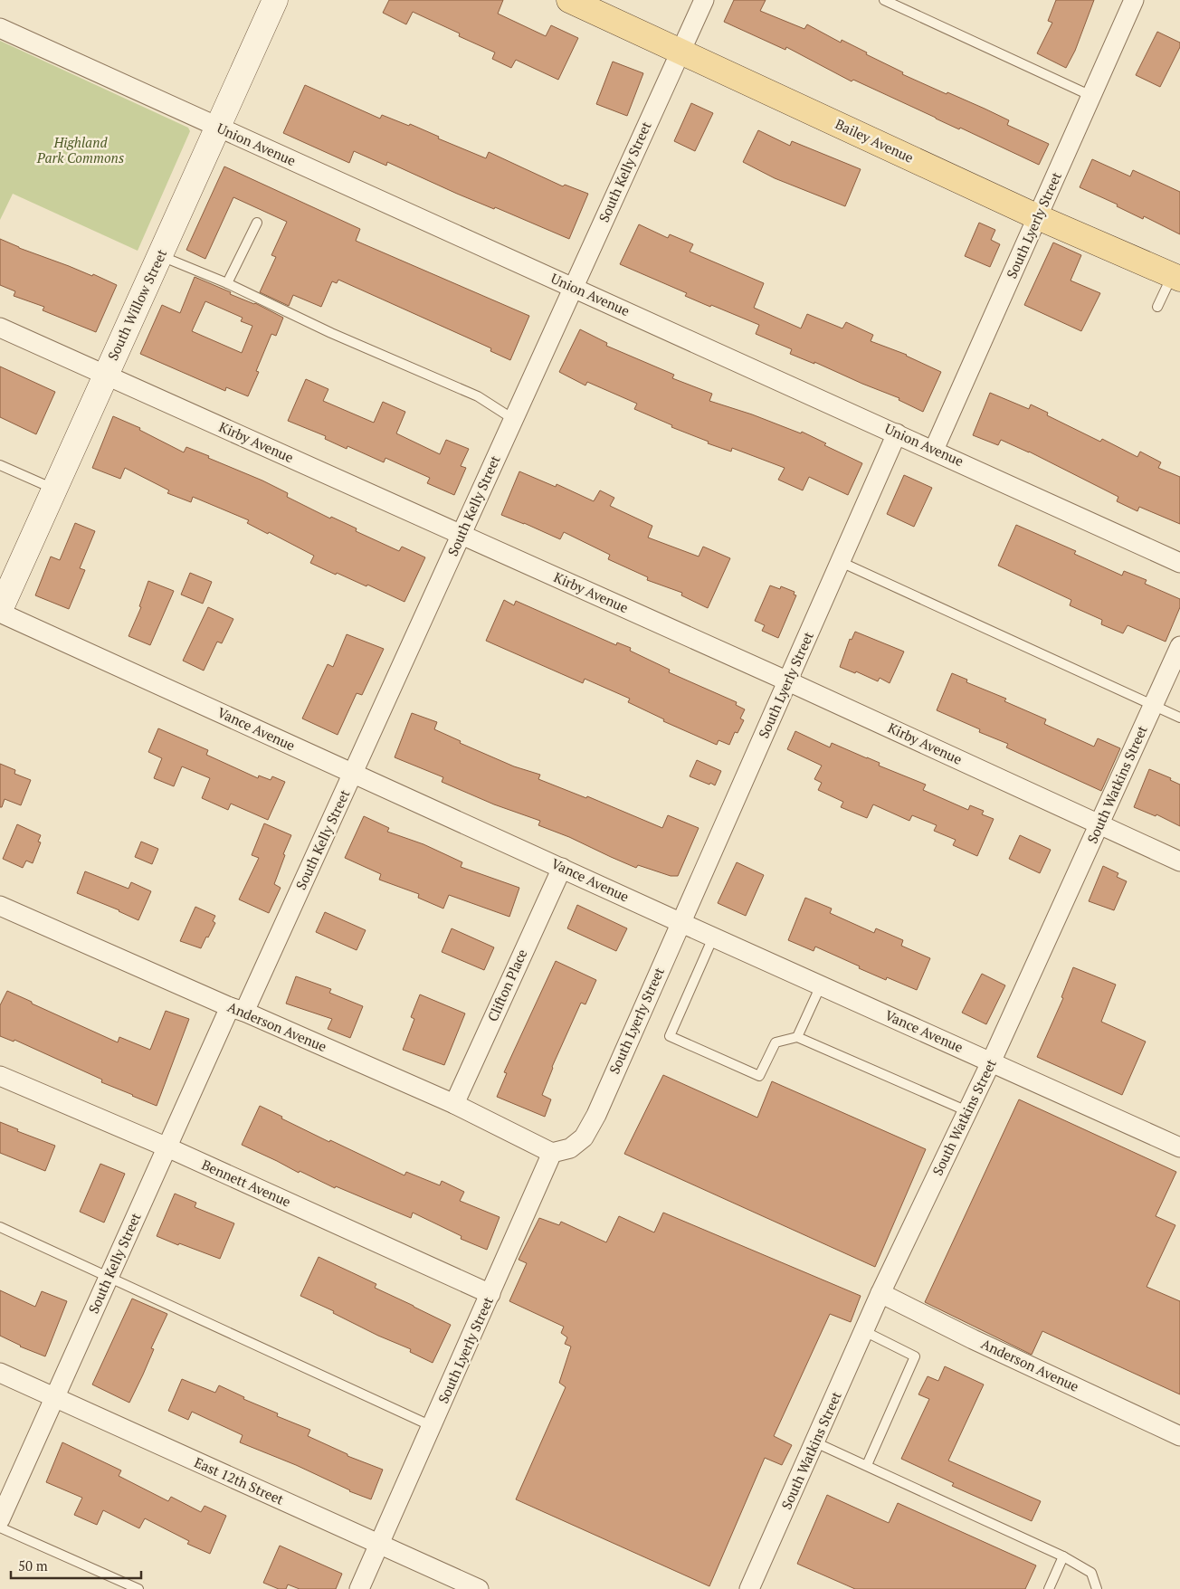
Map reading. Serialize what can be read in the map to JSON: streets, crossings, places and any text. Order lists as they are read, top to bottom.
{
  "streets": {
    "main road": ["Bailey Avenue", "South Willow Street"],
    "street": [
      "Union Avenue",
      "South Kelly Street",
      "South Lyerly Street",
      "Kirby Avenue",
      "Vance Avenue",
      "South Watkins Street",
      "Clifton Place",
      "Anderson Avenue",
      "Bennett Avenue",
      "East 12th Street"
    ]
  },
  "crossings": [
    ["Bailey Avenue", "South Kelly Street"],
    ["Bailey Avenue", "South Lyerly Street"],
    ["Union Avenue", "South Kelly Street"],
    ["Union Avenue", "South Lyerly Street"],
    ["Union Avenue", "South Willow Street"],
    ["South Kelly Street", "Kirby Avenue"],
    ["South Kelly Street", "Vance Avenue"],
    ["South Kelly Street", "Anderson Avenue"],
    ["South Kelly Street", "Bennett Avenue"],
    ["South Kelly Street", "East 12th Street"],
    ["South Lyerly Street", "Kirby Avenue"],
    ["South Lyerly Street", "Vance Avenue"],
    ["South Lyerly Street", "Anderson Avenue"],
    ["South Lyerly Street", "Bennett Avenue"],
    ["South Lyerly Street", "East 12th Street"],
    ["South Willow Street", "Kirby Avenue"],
    ["South Willow Street", "Vance Avenue"],
    ["Kirby Avenue", "South Watkins Street"],
    ["Vance Avenue", "South Watkins Street"],
    ["Vance Avenue", "Clifton Place"],
    ["South Watkins Street", "Anderson Avenue"],
    ["Clifton Place", "Anderson Avenue"]
  ],
  "parks": ["Highland Park Commons"],
  "scale_bar": "50 m"
}
